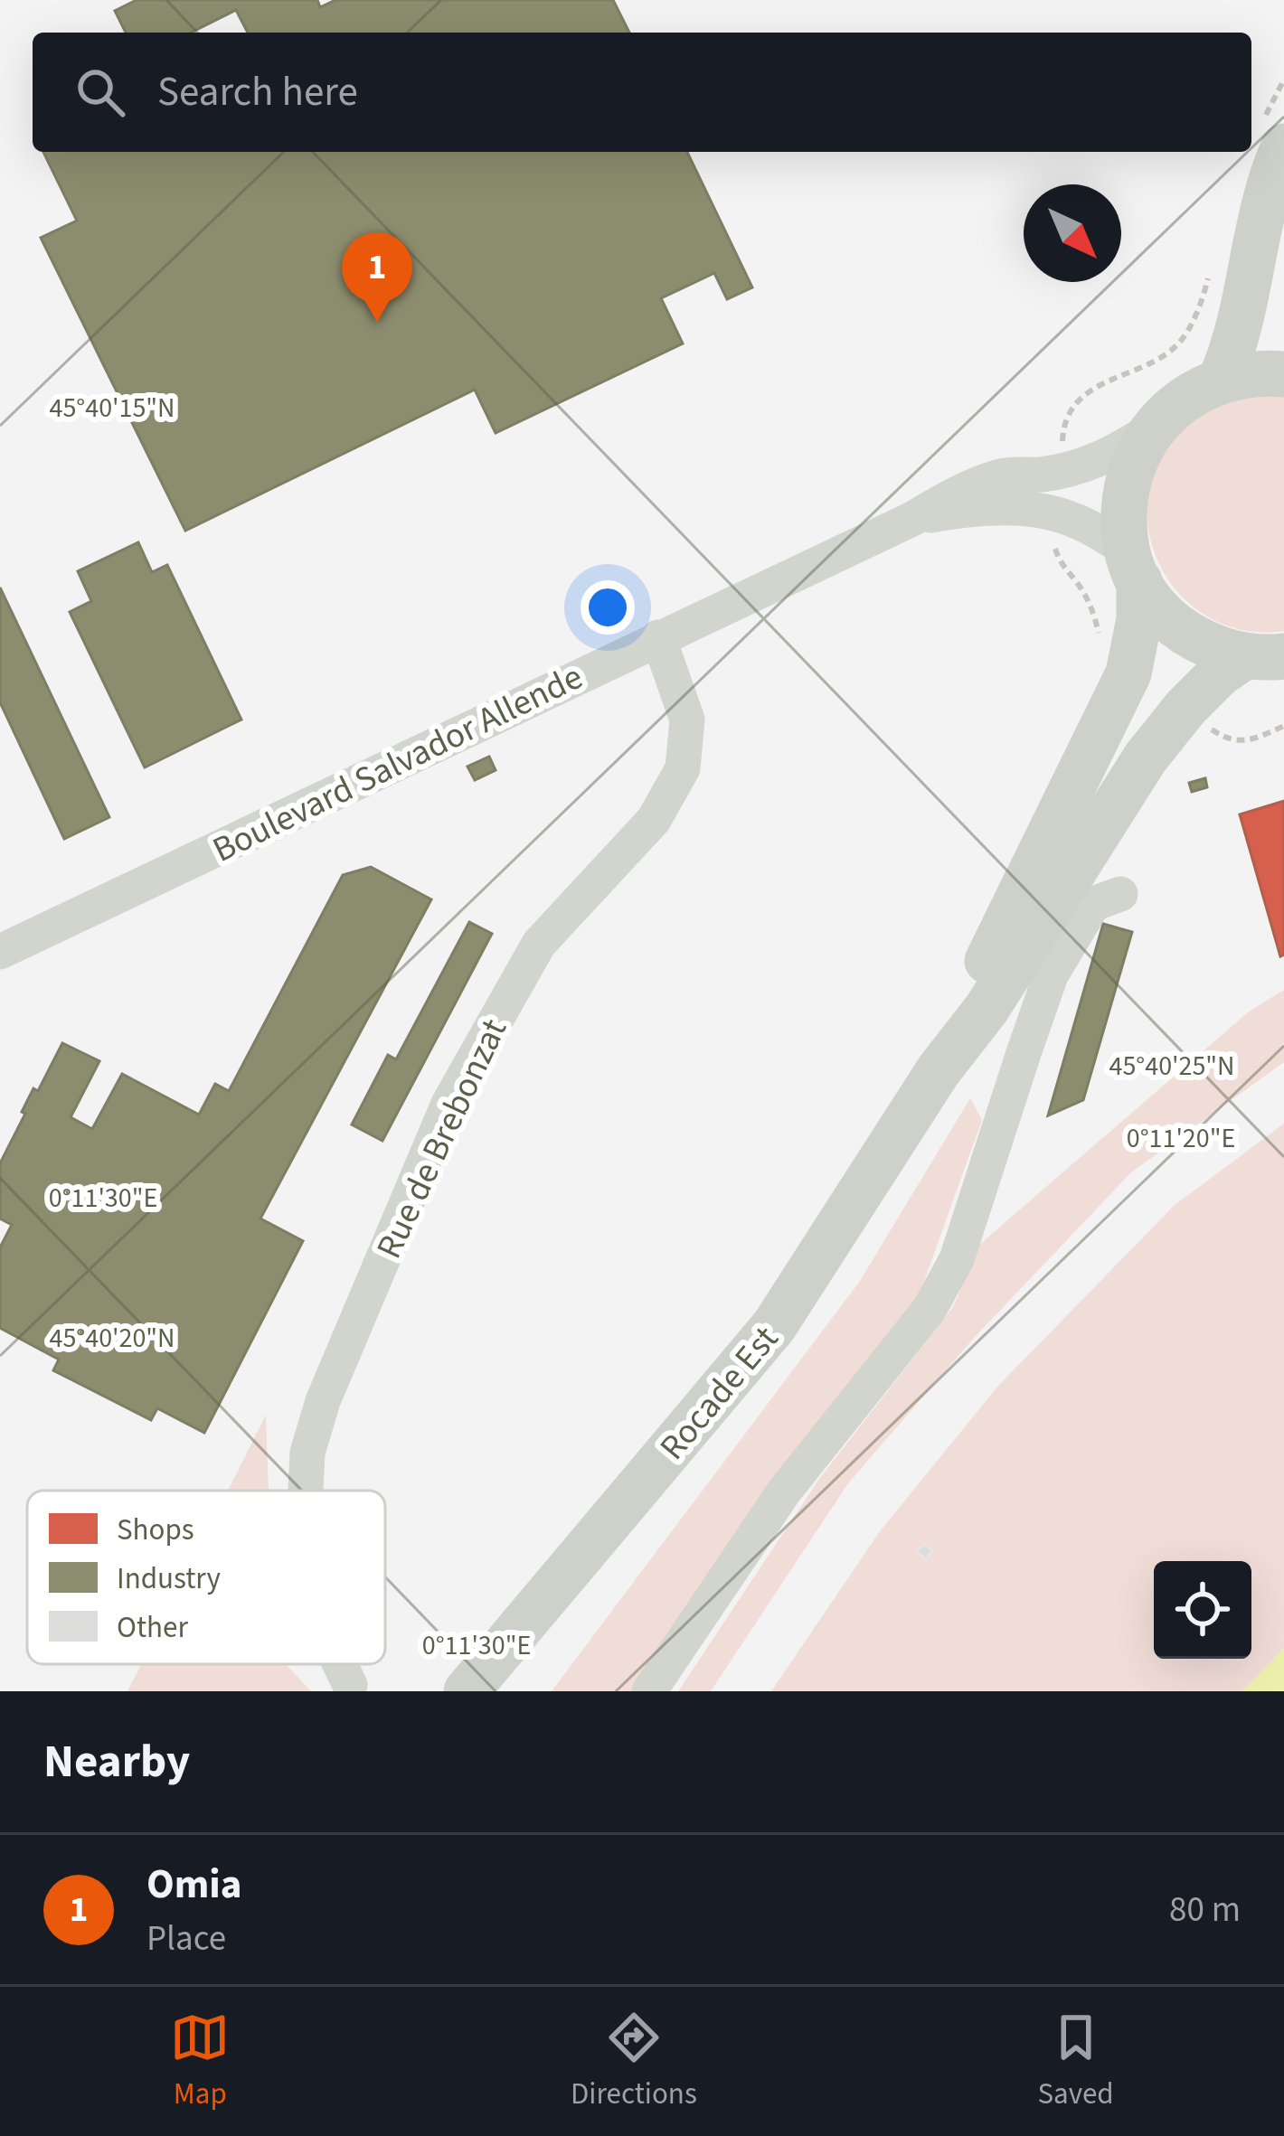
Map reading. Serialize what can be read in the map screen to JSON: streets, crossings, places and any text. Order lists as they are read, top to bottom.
{
  "streets": {
    "main road": ["Rocade Est"],
    "street": ["Boulevard Salvador Allende", "Rue de Brebonzat"]
  },
  "crossings": [
    ["Boulevard Salvador Allende", "Rue de Brebonzat"],
    ["Boulevard Salvador Allende", "Rocade Est"]
  ],
  "legend": ["Shops", "Industry", "Other"],
  "north": "bottom right",
  "page": {
    "search": "Search here",
    "pins": "1",
    "heading": "Nearby",
    "list": [
      {
        "mark": "1",
        "name": "Omia",
        "note": "Place",
        "value": "80 m"
      }
    ],
    "nav": ["Map", "Directions", "Saved"]
  },
  "coordinates": [
    "45°40'15\"N",
    "45°40'25\"N",
    "0°11'20\"E",
    "0°11'30\"E",
    "45°40'20\"N"
  ]
}
